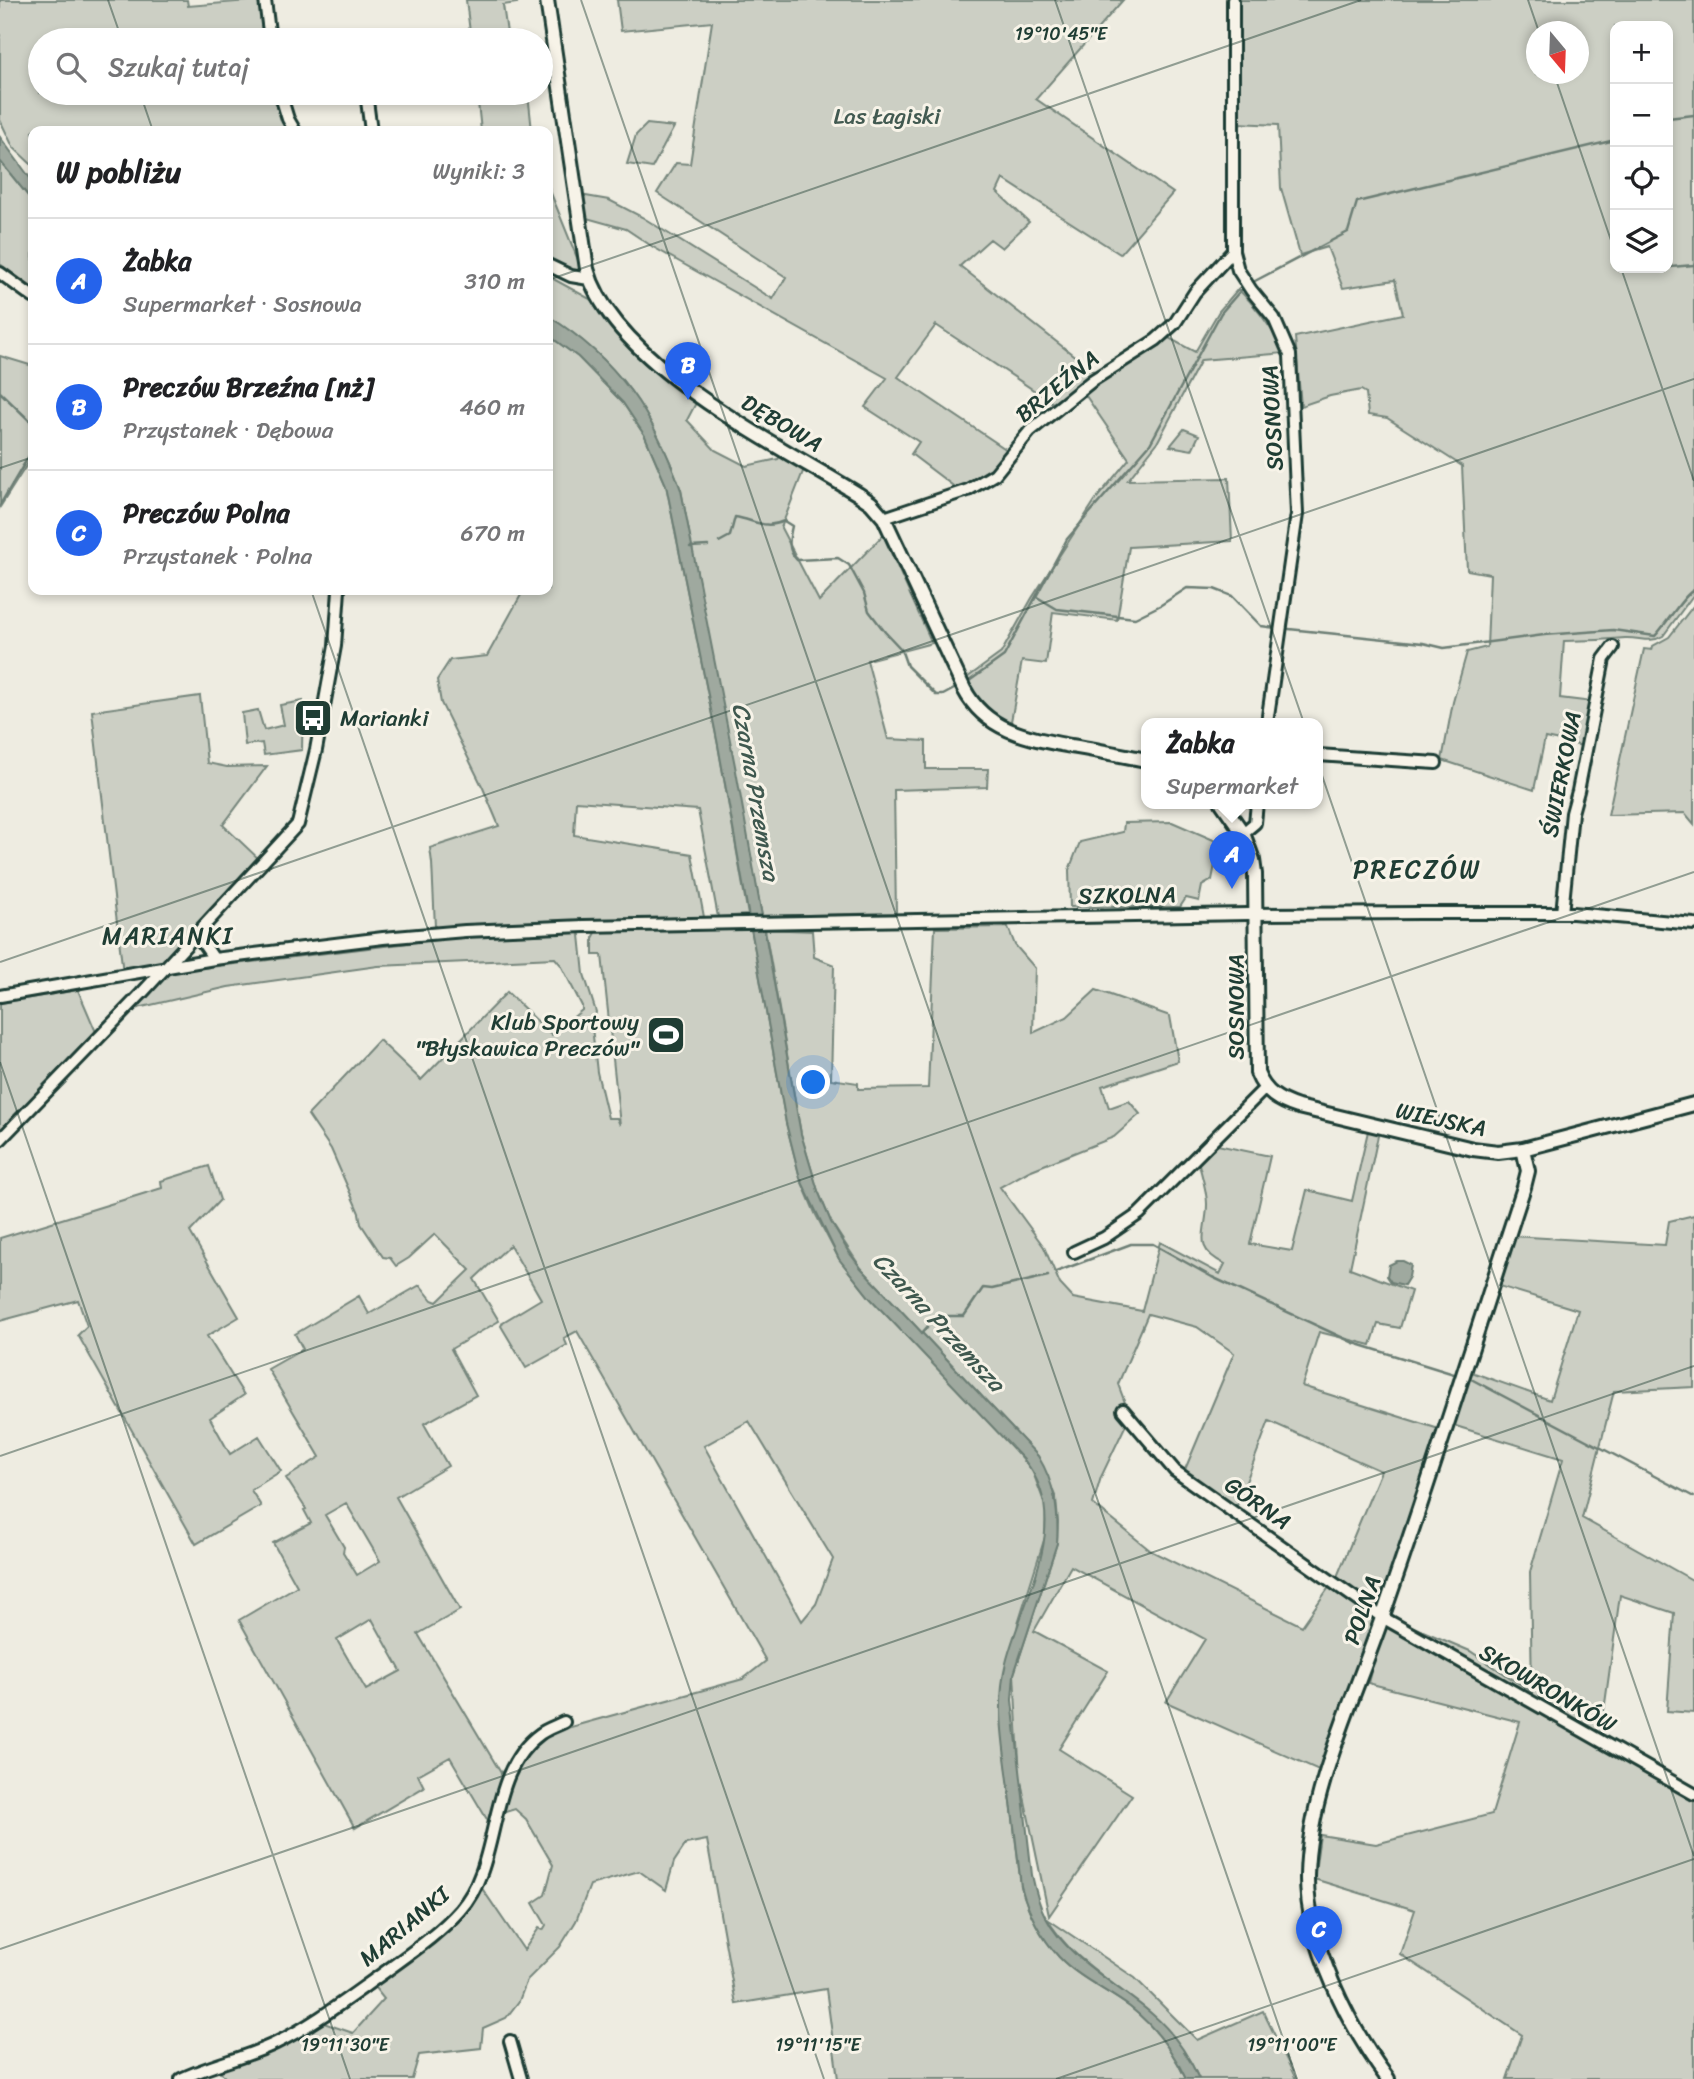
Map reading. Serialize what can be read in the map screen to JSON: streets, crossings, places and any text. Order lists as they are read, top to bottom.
{
  "streets": {
    "street": [
      "BRZEŹNA",
      "SOSNOWA",
      "DĘBOWA",
      "ŚWIERKOWA",
      "SZKOLNA",
      "WIEJSKA",
      "GÓRNA",
      "POLNA",
      "SKOWRONKÓW",
      "MARIANKI"
    ]
  },
  "crossings": [
    ["BRZEŹNA", "SOSNOWA"],
    ["BRZEŹNA", "DĘBOWA"],
    ["SOSNOWA", "SZKOLNA"],
    ["SOSNOWA", "WIEJSKA"],
    ["ŚWIERKOWA", "SZKOLNA"],
    ["WIEJSKA", "POLNA"],
    ["GÓRNA", "POLNA"],
    ["GÓRNA", "SKOWRONKÓW"],
    ["POLNA", "SKOWRONKÓW"]
  ],
  "districts": ["PRECZÓW", "MARIANKI"],
  "water": ["Czarna Przemsza"],
  "parks": ["Las Łagiski"],
  "places": {
    "bus stop": ["Marianki"],
    "sports": ["Klub Sportowy \"Błyskawica Preczów\""]
  },
  "north": "bottom",
  "page": {
    "map_buttons": ["+", "−"],
    "search": "Szukaj tutaj",
    "heading": ["W pobliżu", "Wyniki: 3"],
    "list": [
      {
        "mark": "A",
        "name": "Żabka",
        "note": "Supermarket · Sosnowa",
        "value": "310 m"
      },
      {
        "mark": "B",
        "name": "Preczów Brzeźna [nż]",
        "note": "Przystanek · Dębowa",
        "value": "460 m"
      },
      {
        "mark": "C",
        "name": "Preczów Polna",
        "note": "Przystanek · Polna",
        "value": "670 m"
      }
    ],
    "pins": ["B", "A", "C"],
    "popup": ["Żabka", "Supermarket"]
  },
  "coordinates": [
    "19°10'45\"E",
    "19°11'30\"E",
    "19°11'15\"E",
    "19°11'00\"E"
  ]
}
